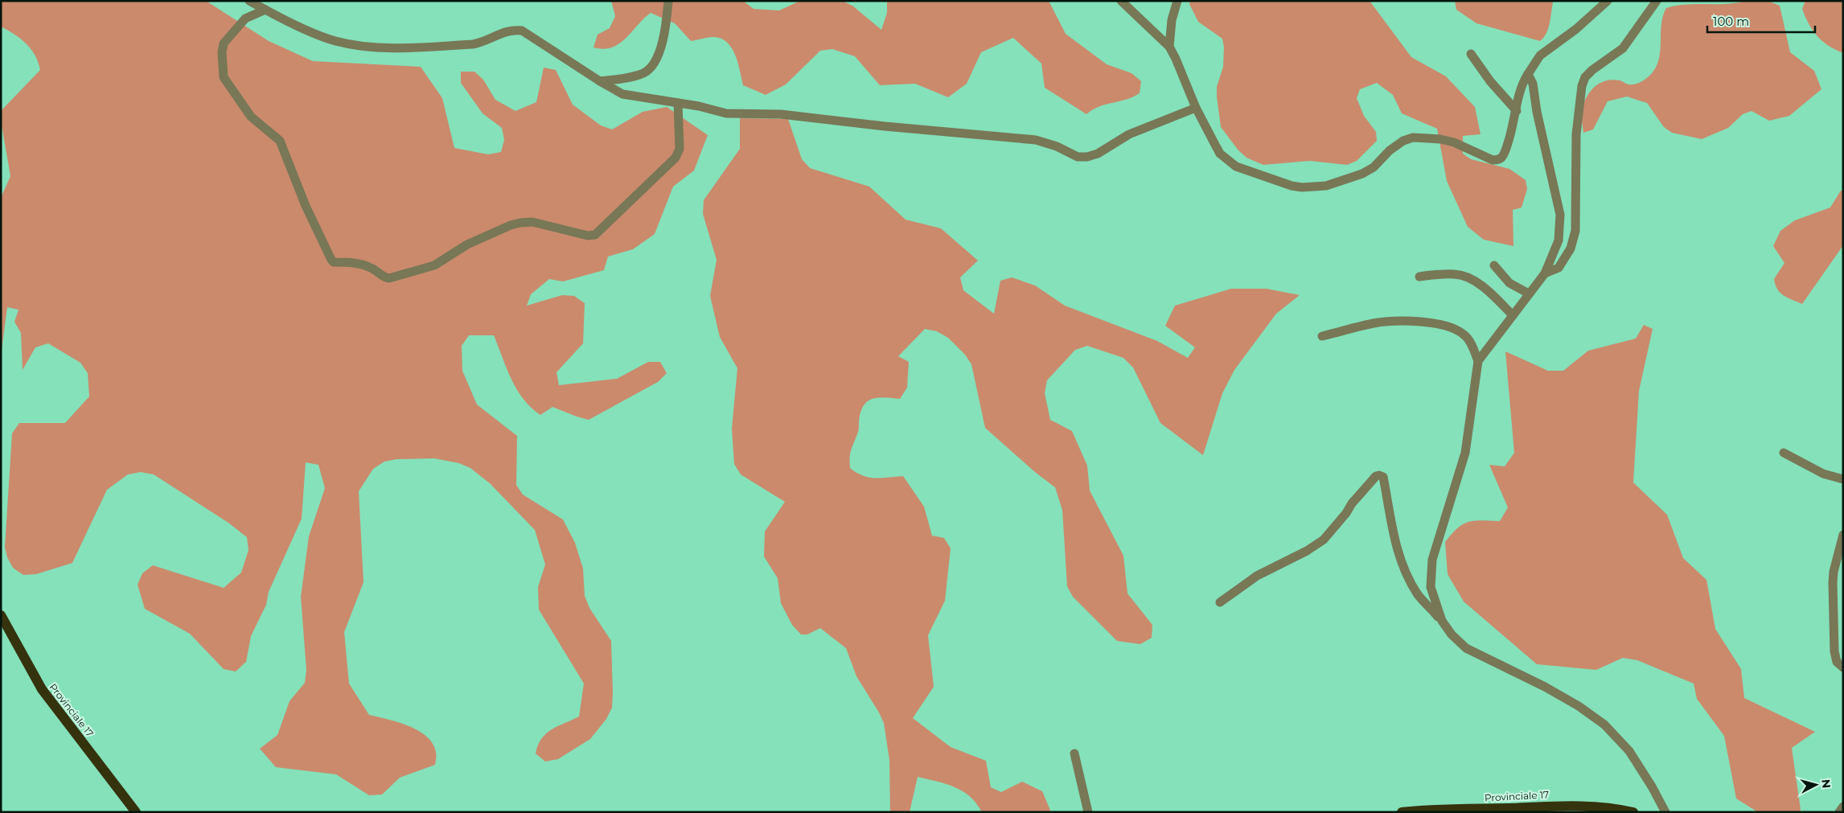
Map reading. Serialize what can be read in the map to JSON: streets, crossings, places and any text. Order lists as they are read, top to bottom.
{
  "streets": {
    "main road": ["Provinciale 17"]
  },
  "scale_bar": "100 m",
  "north": "right"
}
